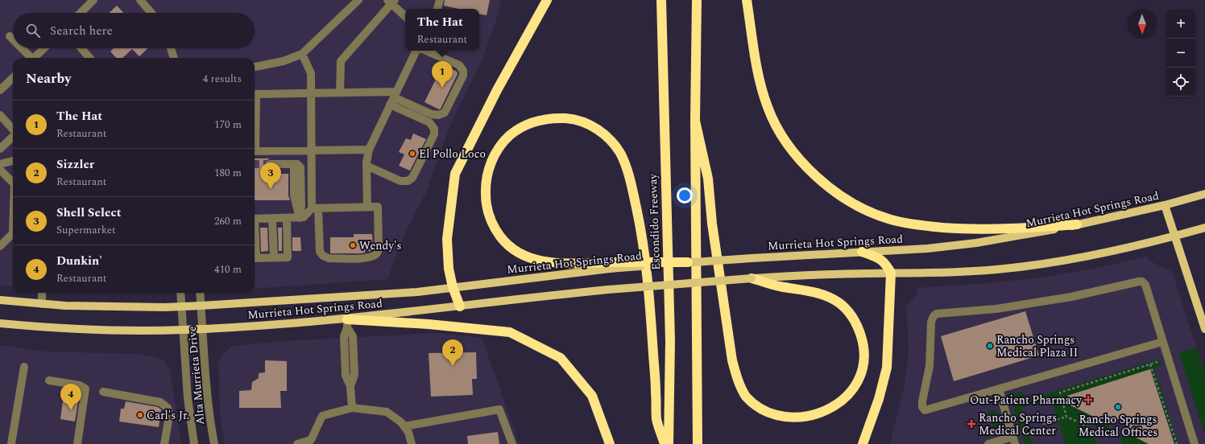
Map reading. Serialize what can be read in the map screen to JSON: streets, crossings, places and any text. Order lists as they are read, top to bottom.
{
  "streets": {
    "highway": ["Escondido Freeway"],
    "main road": ["Murrieta Hot Springs Road"],
    "street": ["Alta Murrieta Drive"]
  },
  "crossings": [
    ["Murrieta Hot Springs Road", "Alta Murrieta Drive"]
  ],
  "places": {
    "other": [
      "El Pollo Loco",
      "Wendy's",
      "Rancho Springs Medical Plaza II",
      "Rancho Springs Medical Offices",
      "Carl's Jr."
    ],
    "health": ["Out-Patient Pharmacy", "Rancho Springs Medical Center"]
  },
  "north": "bottom",
  "page": {
    "popup": ["The Hat", "Restaurant"],
    "map_buttons": ["+", "−"],
    "search": "Search here",
    "heading": ["Nearby", "4 results"],
    "pins": [
      "1",
      "3",
      "2",
      "4"
    ],
    "list": [
      {
        "mark": "1",
        "name": "The Hat",
        "note": "Restaurant",
        "value": "170 m"
      },
      {
        "mark": "2",
        "name": "Sizzler",
        "note": "Restaurant",
        "value": "180 m"
      },
      {
        "mark": "3",
        "name": "Shell Select",
        "note": "Supermarket",
        "value": "260 m"
      },
      {
        "mark": "4",
        "name": "Dunkin'",
        "note": "Restaurant",
        "value": "410 m"
      }
    ]
  }
}
